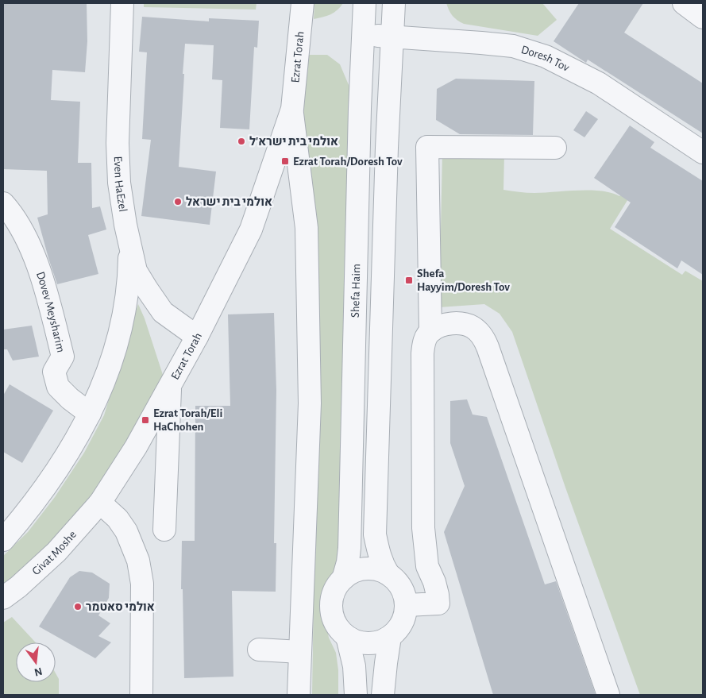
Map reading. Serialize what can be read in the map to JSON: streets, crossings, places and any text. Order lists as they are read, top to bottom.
{
  "streets": {
    "street": [
      "Ezrat Torah",
      "Doresh Tov",
      "Even HaEzel",
      "Shefa Haim",
      "Dovev Meysharim",
      "Givat Moshe"
    ]
  },
  "crossings": [
    ["Ezrat Torah", "Even HaEzel"],
    ["Ezrat Torah", "Givat Moshe"],
    ["Doresh Tov", "Shefa Haim"]
  ],
  "places": {
    "other": ["אולמי בית ישרא'ל", "אולמי בית ישראל", "אולמי סאטמר"],
    "transit": ["Ezrat Torah/Doresh Tov", "Shefa Hayyim/Doresh Tov", "Ezrat Torah/Eli HaChohen"]
  },
  "north": "bottom"
}
